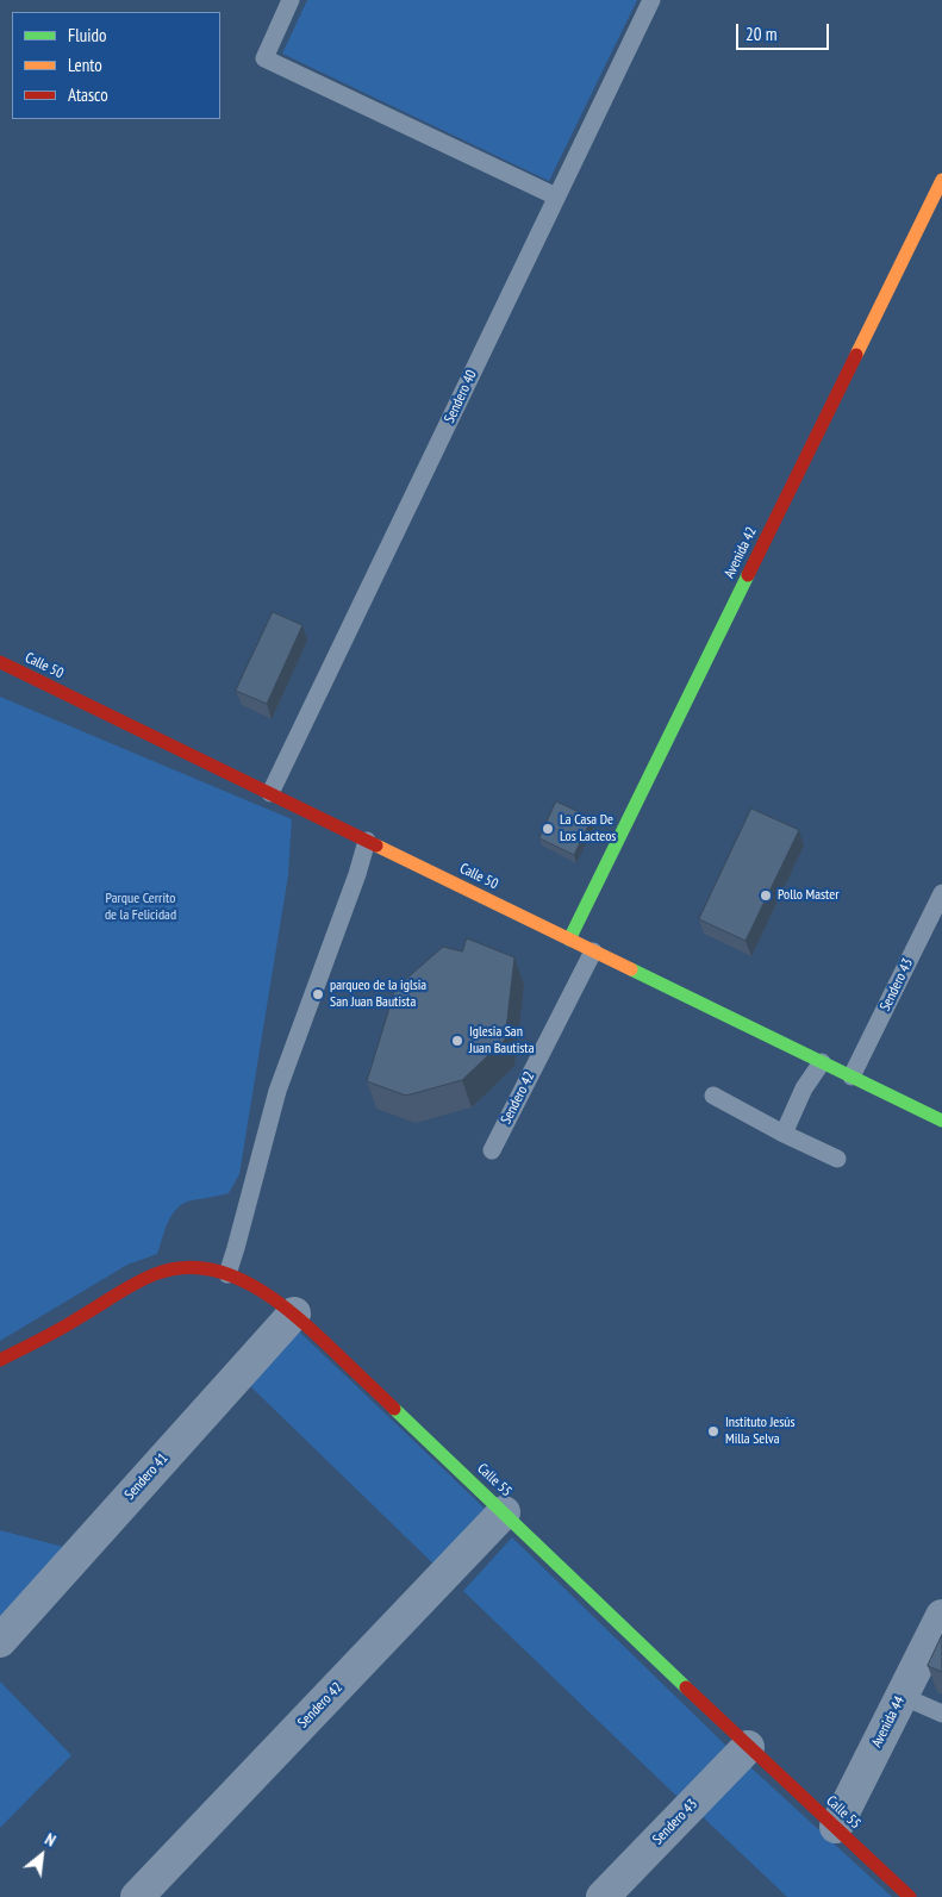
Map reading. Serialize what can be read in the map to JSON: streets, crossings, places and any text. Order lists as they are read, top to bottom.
{
  "streets": {
    "street": [
      "Avenida 42",
      "Calle 50",
      "Sendero 43",
      "Sendero 42",
      "Sendero 41",
      "Calle 55",
      "Avenida 44"
    ],
    "lane": ["Sendero 40"]
  },
  "crossings": [
    ["Sendero 40", "Calle 50"],
    ["Avenida 42", "Calle 50"],
    ["Calle 50", "Sendero 43"],
    ["Calle 50", "Sendero 42"],
    ["Sendero 43", "Calle 55"],
    ["Sendero 42", "Calle 55"],
    ["Sendero 41", "Calle 55"],
    ["Calle 55", "Avenida 44"]
  ],
  "parks": ["Parque Cerrito de la Felicidad"],
  "places": [
    "La Casa De Los Lacteos",
    "Pollo Master",
    "parqueo de la iglsia San Juan Bautista",
    "Iglesia San Juan Bautista",
    "Instituto Jesús Milla Selva"
  ],
  "legend": ["Fluido", "Lento", "Atasco"],
  "scale_bar": "20 m",
  "north": "top right"
}
